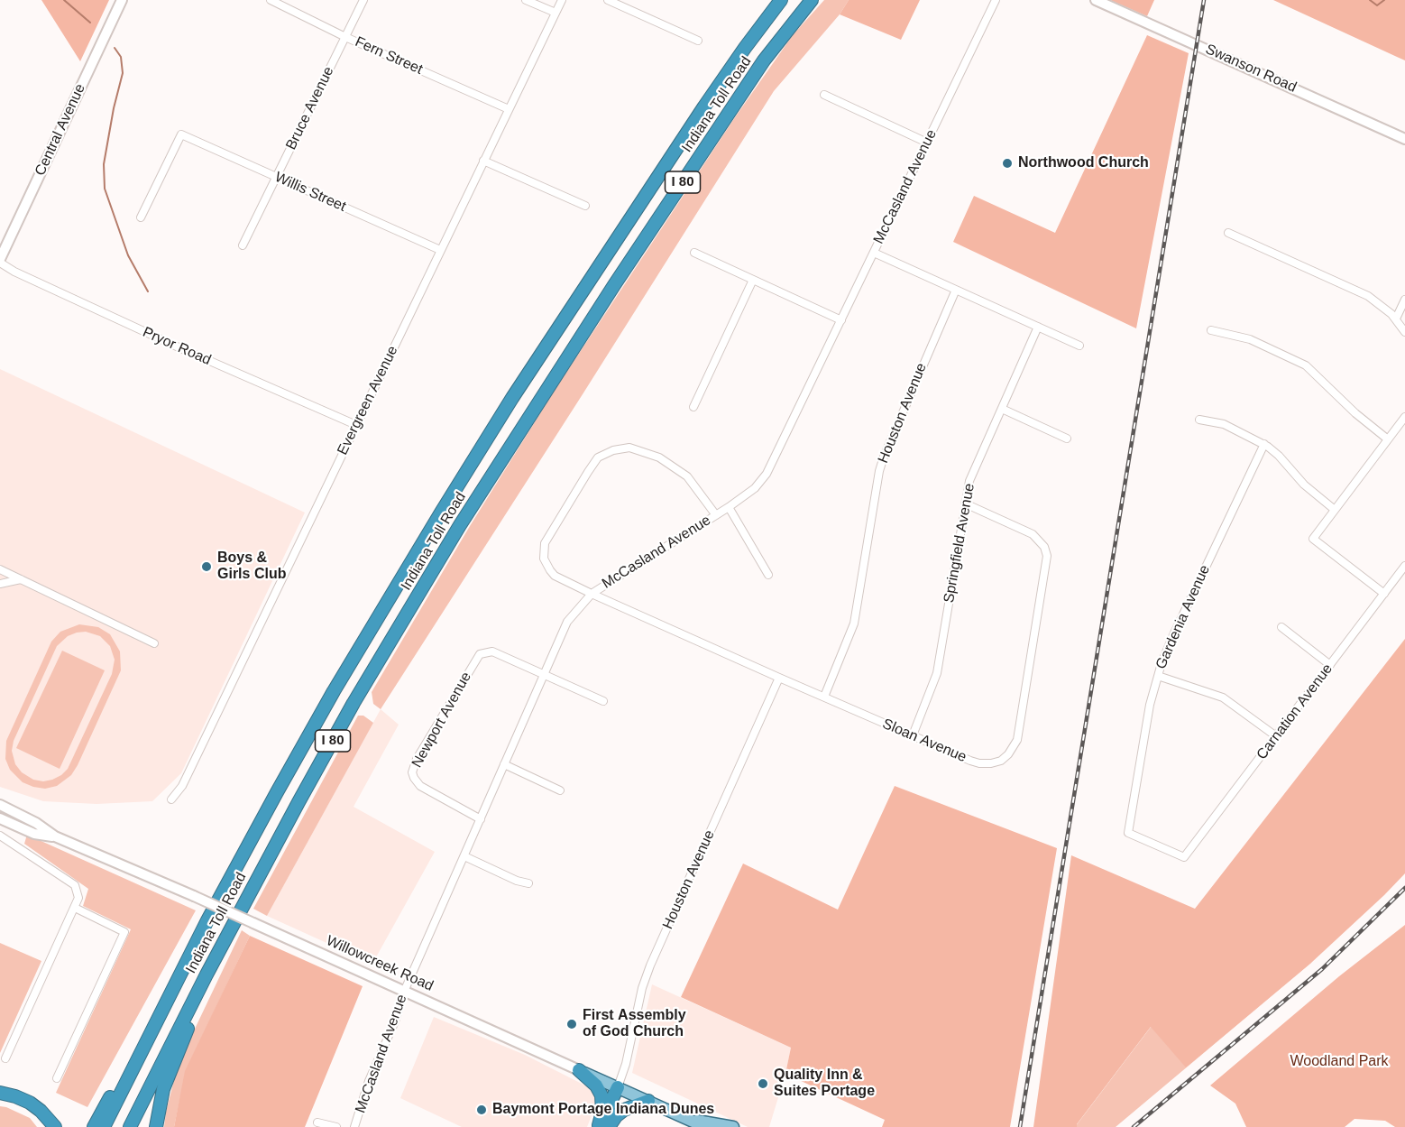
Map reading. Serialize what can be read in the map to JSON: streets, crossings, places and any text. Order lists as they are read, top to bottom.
{
  "streets": {
    "highway": ["Indiana Toll Road", "I 80"],
    "main road": ["Swanson Road", "Central Avenue", "Willowcreek Road"],
    "street": [
      "Fern Street",
      "Bruce Avenue",
      "McCasland Avenue",
      "Willis Street",
      "Pryor Road",
      "Evergreen Avenue",
      "Houston Avenue",
      "Springfield Avenue",
      "Gardenia Avenue",
      "Carnation Avenue",
      "Newport Avenue",
      "Sloan Avenue"
    ]
  },
  "crossings": [
    ["Fern Street", "Bruce Avenue"],
    ["Fern Street", "Evergreen Avenue"],
    ["Bruce Avenue", "Willis Street"],
    ["Central Avenue", "Pryor Road"],
    ["McCasland Avenue", "Newport Avenue"],
    ["McCasland Avenue", "Sloan Avenue"],
    ["McCasland Avenue", "Willowcreek Road"],
    ["Willis Street", "Evergreen Avenue"],
    ["Pryor Road", "Evergreen Avenue"],
    ["Houston Avenue", "Sloan Avenue"],
    ["Houston Avenue", "Willowcreek Road"],
    ["Springfield Avenue", "Sloan Avenue"],
    ["Gardenia Avenue", "Carnation Avenue"]
  ],
  "parks": ["Woodland Park"],
  "places": [
    "Northwood Church",
    "Boys & Girls Club",
    "First Assembly of God Church",
    "Quality Inn & Suites Portage",
    "Baymont Portage Indiana Dunes"
  ]
}
